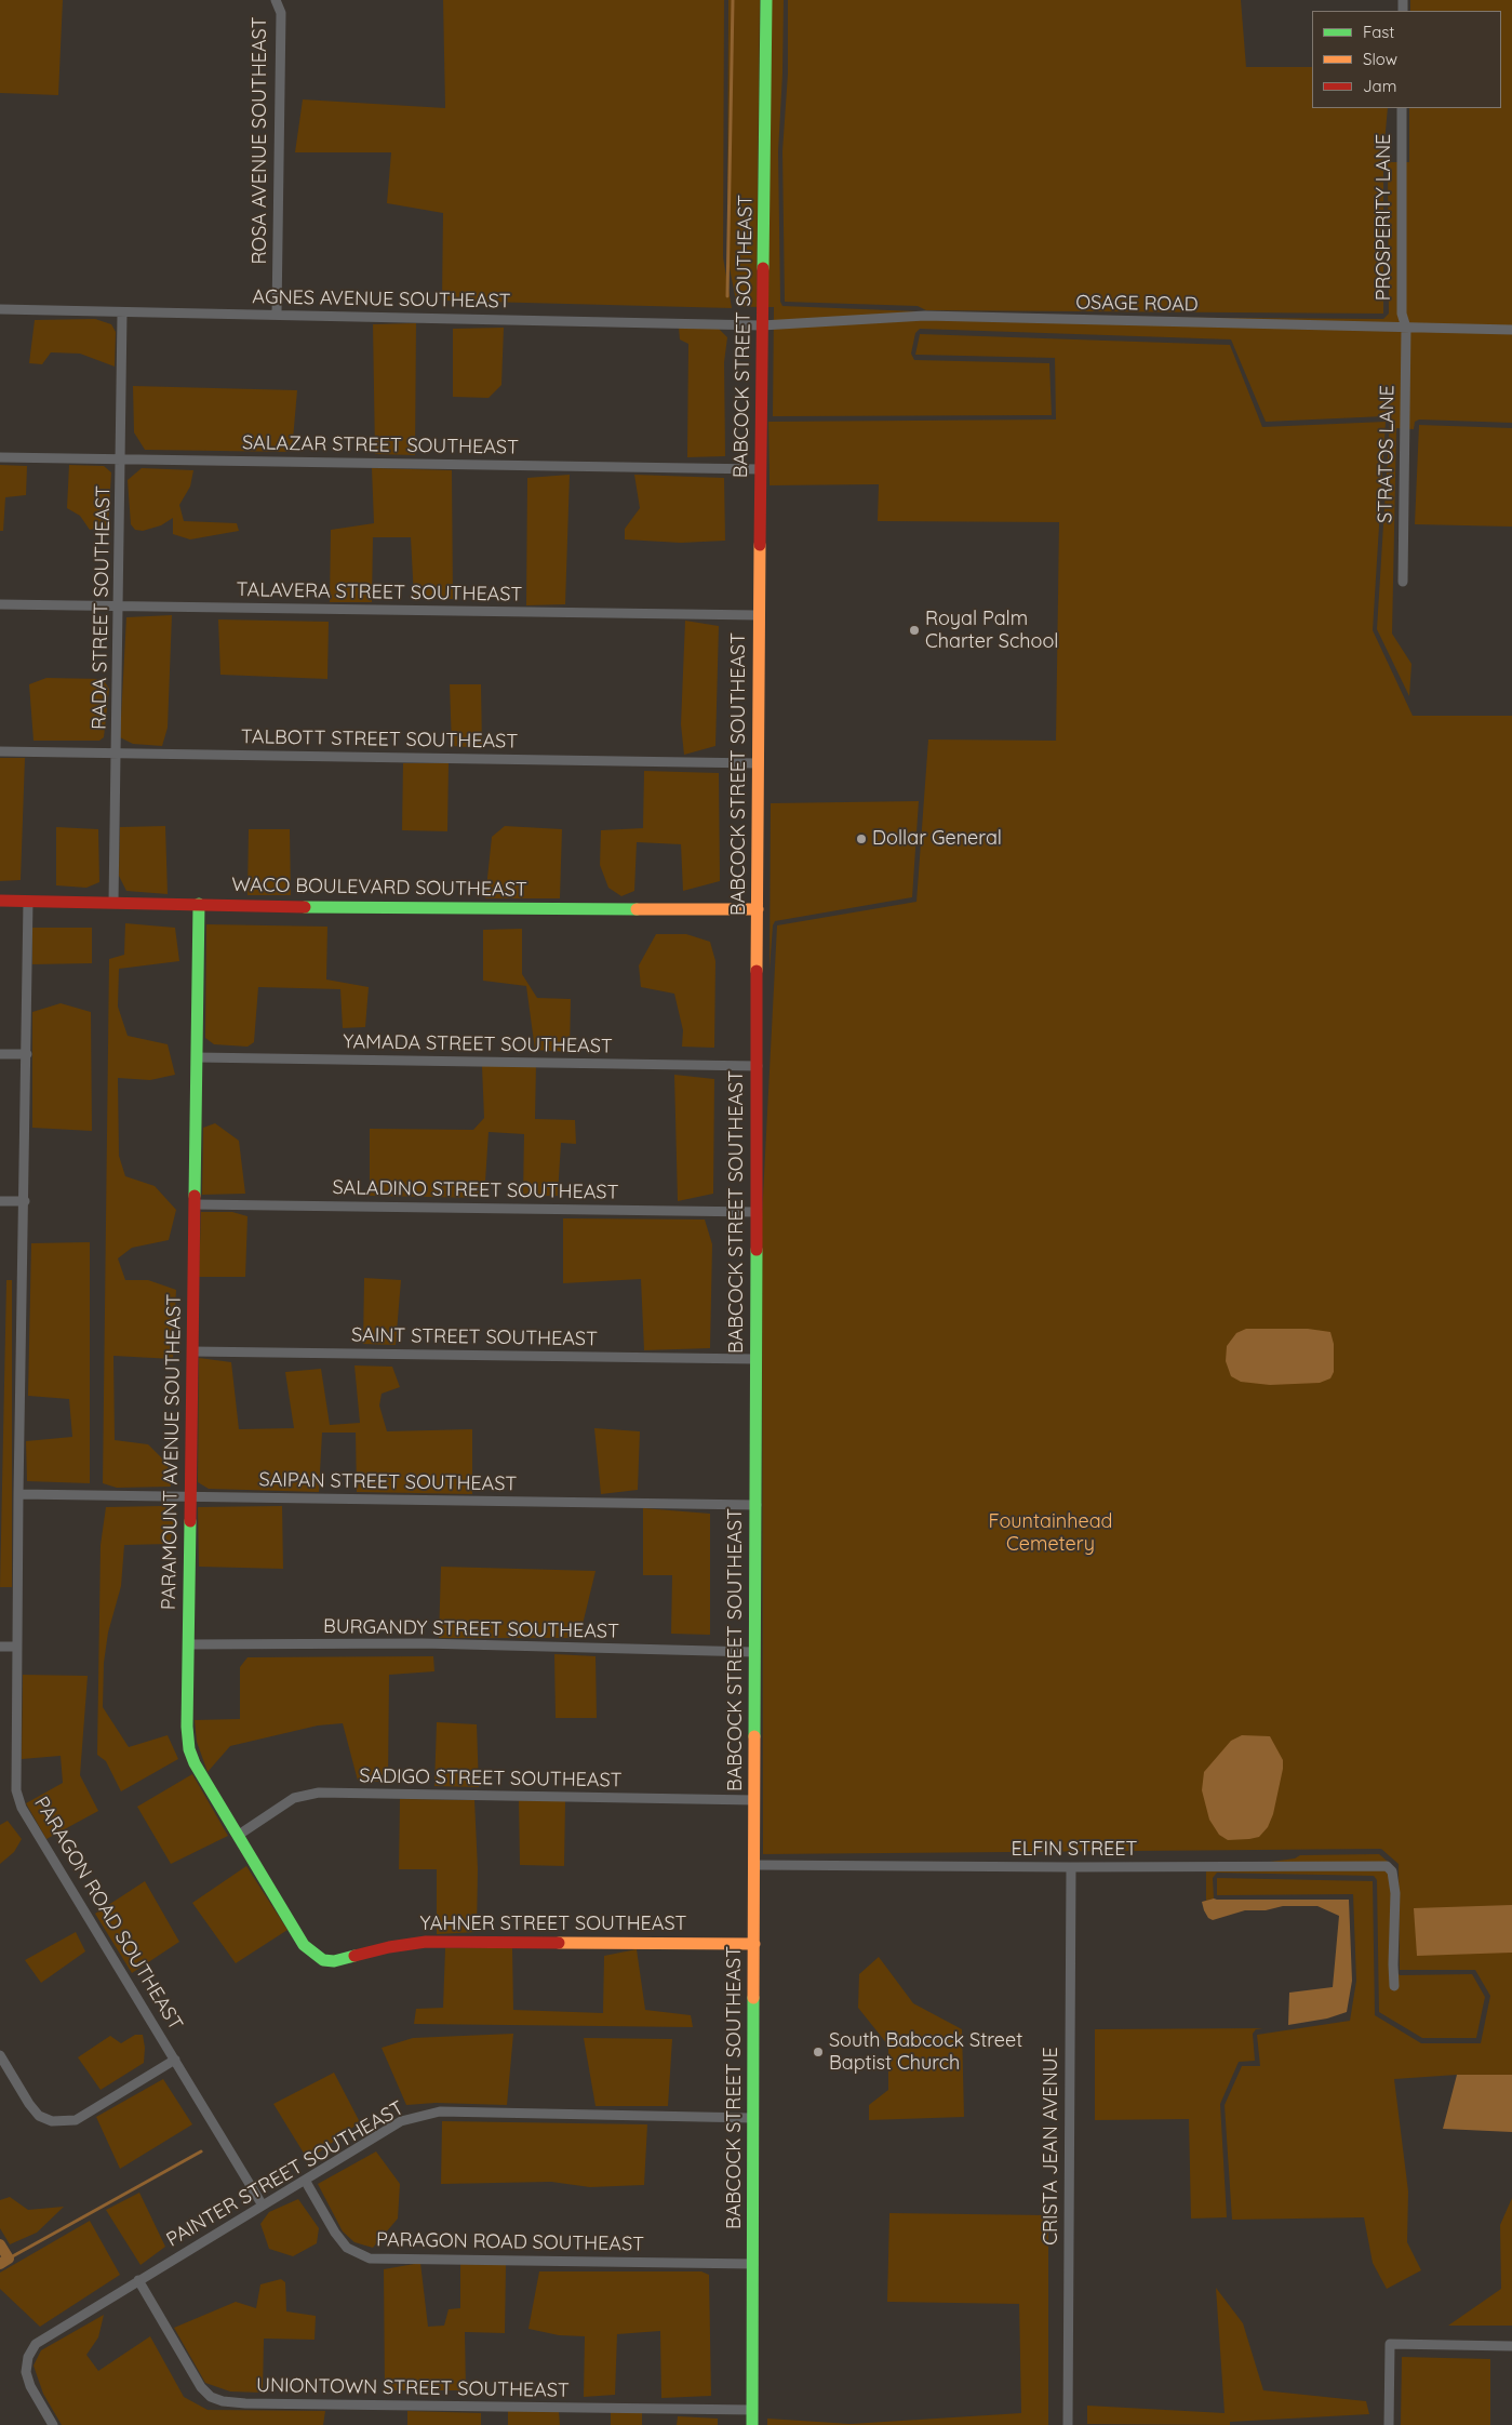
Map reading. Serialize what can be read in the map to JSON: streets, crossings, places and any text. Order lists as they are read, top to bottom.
{
  "streets": {
    "main road": [
      "BABCOCK STREET SOUTHEAST",
      "WACO BOULEVARD SOUTHEAST",
      "PARAMOUNT AVENUE SOUTHEAST",
      "YAHNER STREET SOUTHEAST"
    ],
    "street": [
      "ROSA AVENUE SOUTHEAST",
      "PROSPERITY LANE",
      "AGNES AVENUE SOUTHEAST",
      "OSAGE ROAD",
      "SALAZAR STREET SOUTHEAST",
      "STRATOS LANE",
      "TALAVERA STREET SOUTHEAST",
      "RADA STREET SOUTHEAST",
      "TALBOTT STREET SOUTHEAST",
      "YAMADA STREET SOUTHEAST",
      "SALADINO STREET SOUTHEAST",
      "SAINT STREET SOUTHEAST",
      "SAIPAN STREET SOUTHEAST",
      "BURGANDY STREET SOUTHEAST",
      "SADIGO STREET SOUTHEAST",
      "ELFIN STREET",
      "PARAGON ROAD SOUTHEAST",
      "CRISTA JEAN AVENUE",
      "PAINTER STREET SOUTHEAST",
      "UNIONTOWN STREET SOUTHEAST"
    ]
  },
  "crossings": [
    ["ROSA AVENUE SOUTHEAST", "AGNES AVENUE SOUTHEAST"],
    ["PROSPERITY LANE", "OSAGE ROAD"],
    ["PROSPERITY LANE", "STRATOS LANE"],
    ["AGNES AVENUE SOUTHEAST", "OSAGE ROAD"],
    ["AGNES AVENUE SOUTHEAST", "BABCOCK STREET SOUTHEAST"],
    ["AGNES AVENUE SOUTHEAST", "RADA STREET SOUTHEAST"],
    ["OSAGE ROAD", "BABCOCK STREET SOUTHEAST"],
    ["OSAGE ROAD", "STRATOS LANE"],
    ["BABCOCK STREET SOUTHEAST", "SALAZAR STREET SOUTHEAST"],
    ["BABCOCK STREET SOUTHEAST", "TALAVERA STREET SOUTHEAST"],
    ["BABCOCK STREET SOUTHEAST", "TALBOTT STREET SOUTHEAST"],
    ["BABCOCK STREET SOUTHEAST", "WACO BOULEVARD SOUTHEAST"],
    ["BABCOCK STREET SOUTHEAST", "YAMADA STREET SOUTHEAST"],
    ["BABCOCK STREET SOUTHEAST", "SALADINO STREET SOUTHEAST"],
    ["BABCOCK STREET SOUTHEAST", "SAINT STREET SOUTHEAST"],
    ["BABCOCK STREET SOUTHEAST", "SAIPAN STREET SOUTHEAST"],
    ["BABCOCK STREET SOUTHEAST", "BURGANDY STREET SOUTHEAST"],
    ["BABCOCK STREET SOUTHEAST", "SADIGO STREET SOUTHEAST"],
    ["BABCOCK STREET SOUTHEAST", "ELFIN STREET"],
    ["BABCOCK STREET SOUTHEAST", "PARAGON ROAD SOUTHEAST"],
    ["BABCOCK STREET SOUTHEAST", "YAHNER STREET SOUTHEAST"],
    ["BABCOCK STREET SOUTHEAST", "PAINTER STREET SOUTHEAST"],
    ["BABCOCK STREET SOUTHEAST", "UNIONTOWN STREET SOUTHEAST"],
    ["SALAZAR STREET SOUTHEAST", "RADA STREET SOUTHEAST"],
    ["TALAVERA STREET SOUTHEAST", "RADA STREET SOUTHEAST"],
    ["RADA STREET SOUTHEAST", "TALBOTT STREET SOUTHEAST"],
    ["RADA STREET SOUTHEAST", "WACO BOULEVARD SOUTHEAST"],
    ["WACO BOULEVARD SOUTHEAST", "PARAMOUNT AVENUE SOUTHEAST"],
    ["WACO BOULEVARD SOUTHEAST", "PARAGON ROAD SOUTHEAST"],
    ["YAMADA STREET SOUTHEAST", "PARAMOUNT AVENUE SOUTHEAST"],
    ["SALADINO STREET SOUTHEAST", "PARAMOUNT AVENUE SOUTHEAST"],
    ["SAINT STREET SOUTHEAST", "PARAMOUNT AVENUE SOUTHEAST"],
    ["PARAMOUNT AVENUE SOUTHEAST", "SAIPAN STREET SOUTHEAST"],
    ["PARAMOUNT AVENUE SOUTHEAST", "BURGANDY STREET SOUTHEAST"],
    ["PARAMOUNT AVENUE SOUTHEAST", "SADIGO STREET SOUTHEAST"],
    ["PARAMOUNT AVENUE SOUTHEAST", "YAHNER STREET SOUTHEAST"],
    ["SAIPAN STREET SOUTHEAST", "PARAGON ROAD SOUTHEAST"],
    ["ELFIN STREET", "CRISTA JEAN AVENUE"],
    ["PARAGON ROAD SOUTHEAST", "PAINTER STREET SOUTHEAST"],
    ["PAINTER STREET SOUTHEAST", "UNIONTOWN STREET SOUTHEAST"]
  ],
  "parks": ["Fountainhead Cemetery"],
  "places": ["Royal Palm Charter School", "Dollar General", "South Babcock Street Baptist Church"],
  "legend": ["Fast", "Slow", "Jam"]
}
